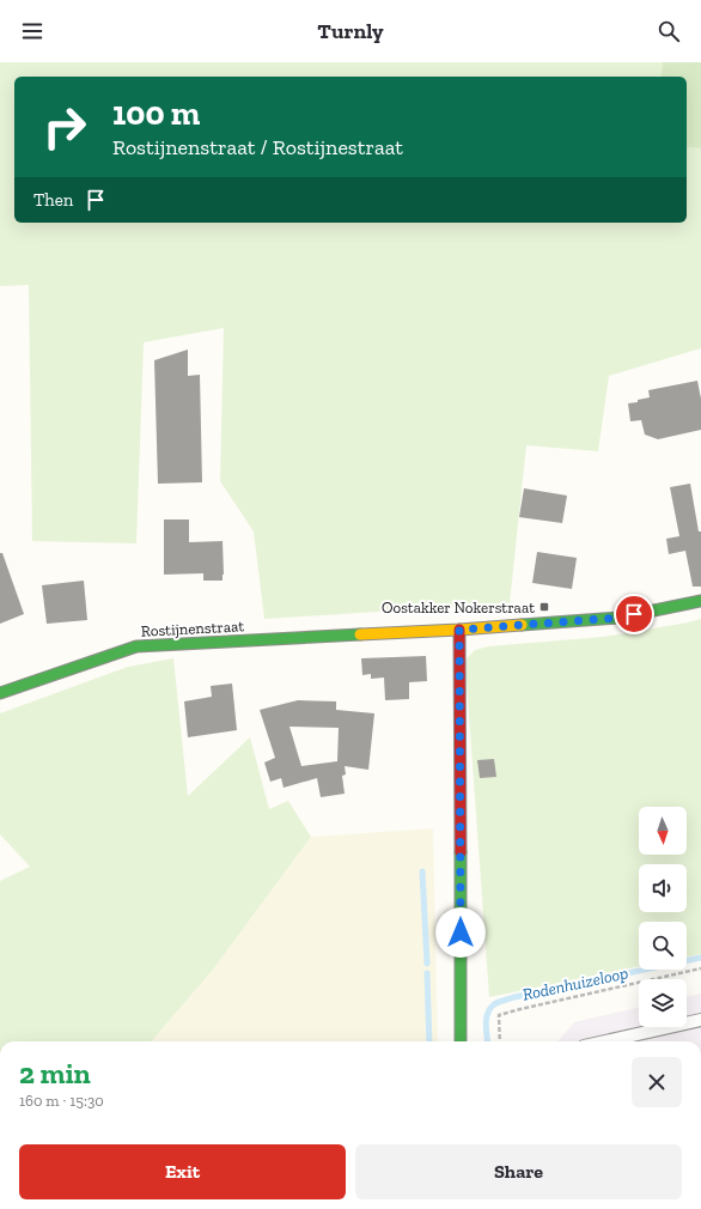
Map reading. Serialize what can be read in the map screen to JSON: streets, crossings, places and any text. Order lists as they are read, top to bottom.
{
  "streets": {
    "street": ["Rostijnenstraat"]
  },
  "water": ["Rodenhuizeloop"],
  "places": {
    "transit": ["Oostakker Nokerstraat"]
  },
  "north": "bottom",
  "page": {
    "header": "Turnly",
    "turn": ["100 m", "Rostijnenstraat / Rostijnestraat"],
    "then": "Then",
    "heading": ["2 min", "160 m · 15:30"],
    "buttons": ["Exit", "Share"]
  }
}
